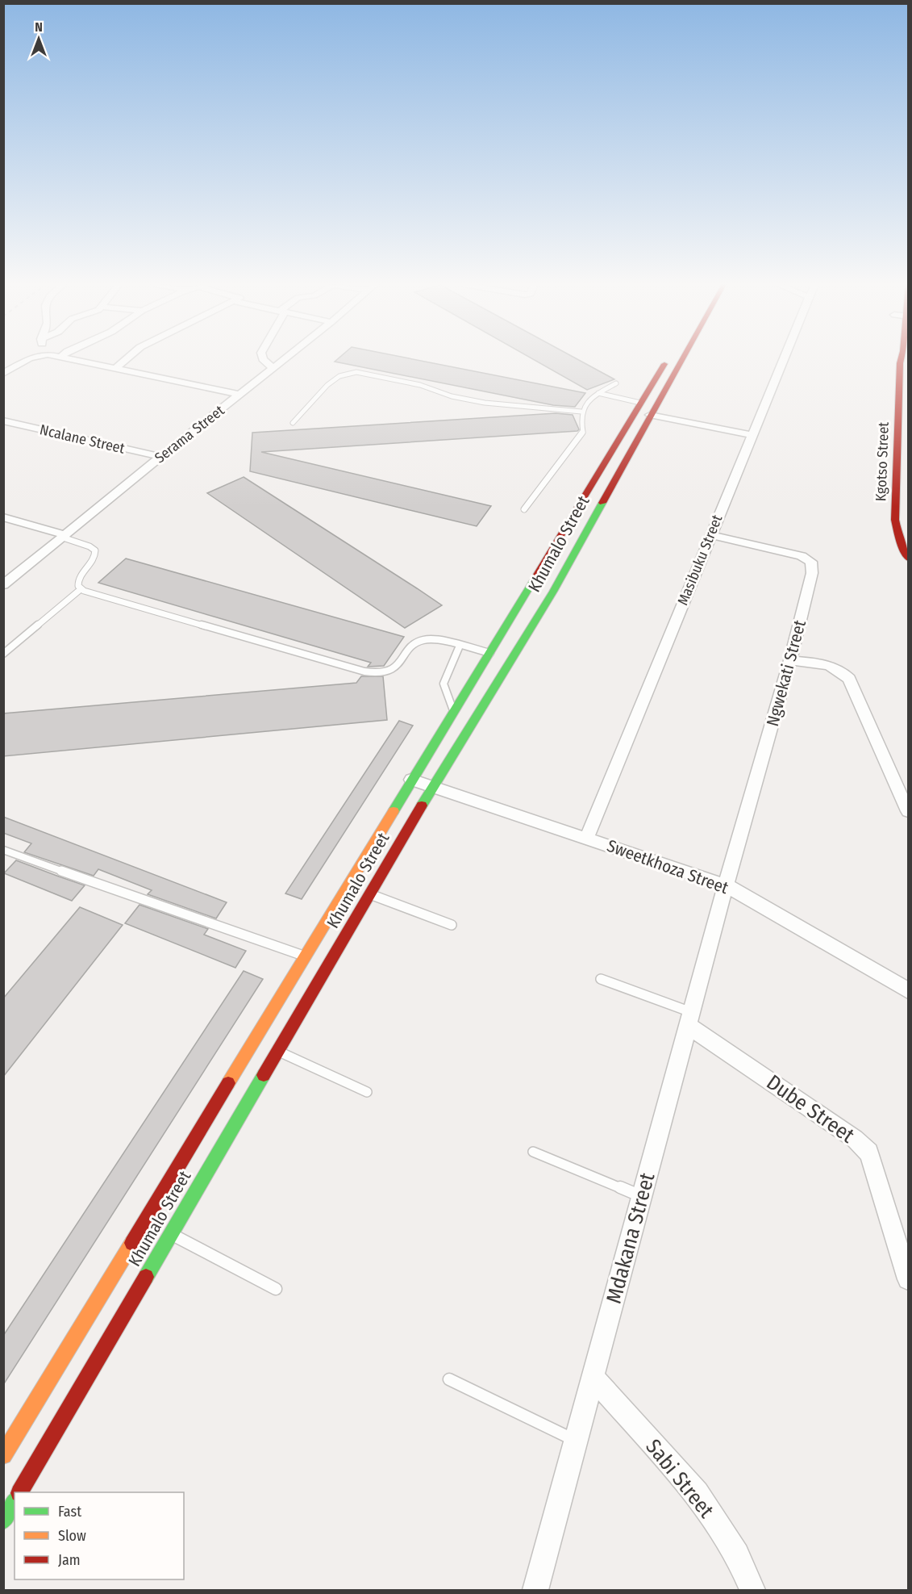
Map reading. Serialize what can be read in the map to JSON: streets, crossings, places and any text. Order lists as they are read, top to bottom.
{
  "streets": {
    "street": [
      "Serama Street",
      "Ncalane Street",
      "Kgotso Street",
      "Khumalo Street",
      "Masibuku Street",
      "Ngwekati Street",
      "Sweetkhoza Street",
      "Dube Street",
      "Mdakana Street",
      "Sabi Street"
    ]
  },
  "crossings": [
    ["Serama Street", "Ncalane Street"],
    ["Khumalo Street", "Sweetkhoza Street"],
    ["Masibuku Street", "Ngwekati Street"],
    ["Masibuku Street", "Sweetkhoza Street"],
    ["Ngwekati Street", "Sweetkhoza Street"],
    ["Ngwekati Street", "Mdakana Street"],
    ["Sweetkhoza Street", "Mdakana Street"],
    ["Dube Street", "Mdakana Street"],
    ["Mdakana Street", "Sabi Street"]
  ],
  "legend": ["Fast", "Slow", "Jam"],
  "north": "top"
}
